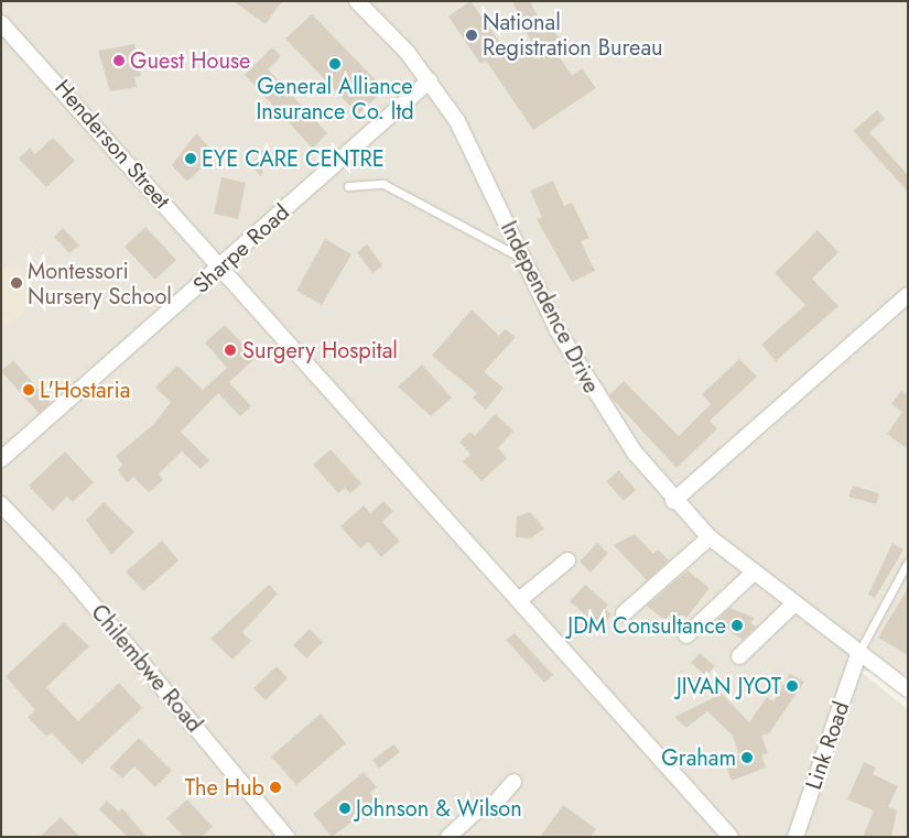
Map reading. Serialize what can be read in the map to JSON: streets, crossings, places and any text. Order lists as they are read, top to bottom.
{
  "streets": {
    "street": [
      "Henderson Street",
      "Sharpe Road",
      "Independence Drive",
      "Chilembwe Road",
      "Link Road"
    ]
  },
  "crossings": [
    ["Henderson Street", "Sharpe Road"],
    ["Sharpe Road", "Independence Drive"],
    ["Independence Drive", "Link Road"]
  ],
  "places": [
    "National Registration Bureau",
    "Guest House",
    "General Alliance Insurance Co. ltd",
    "EYE CARE CENTRE",
    "Montessori Nursery School",
    "Surgery Hospital",
    "L'Hostaria",
    "JDM Consultance",
    "JIVAN JYOT",
    "Graham",
    "The Hub",
    "Johnson & Wilson"
  ]
}
